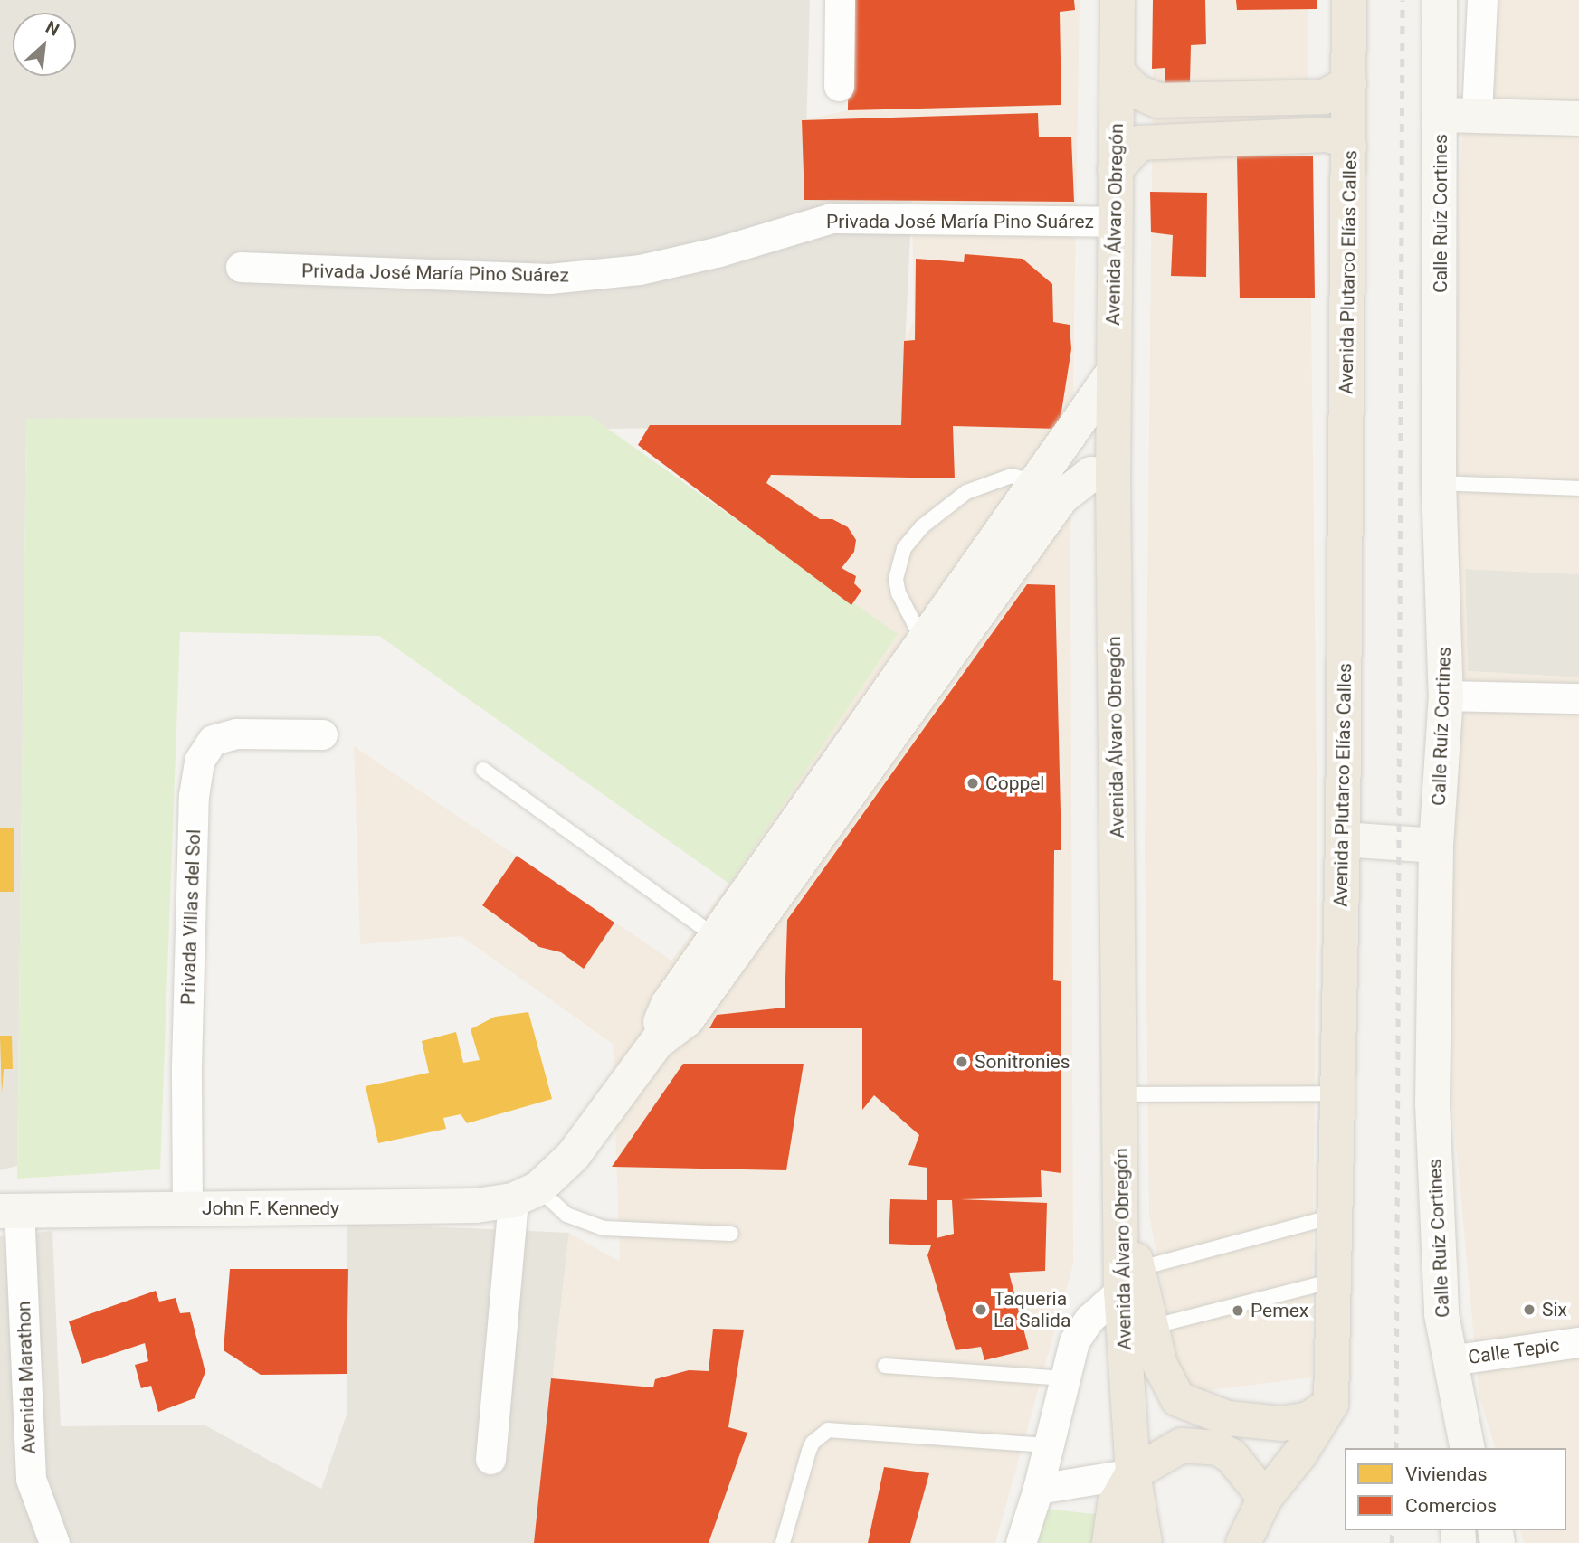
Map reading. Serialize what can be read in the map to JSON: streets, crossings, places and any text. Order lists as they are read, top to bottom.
{
  "streets": {
    "highway": ["Avenida Álvaro Obregón", "Avenida Plutarco Elías Calles"],
    "street": [
      "Calle Ruíz Cortines",
      "Privada José María Pino Suárez",
      "Privada Villas del Sol",
      "John F. Kennedy",
      "Calle Tepic",
      "Avenida Marathon"
    ]
  },
  "crossings": [
    ["Calle Ruíz Cortines", "Calle Tepic"],
    ["Privada José María Pino Suárez", "Avenida Álvaro Obregón"],
    ["Privada Villas del Sol", "John F. Kennedy"],
    ["John F. Kennedy", "Avenida Marathon"]
  ],
  "places": [
    "Coppel",
    "Sonitronies",
    "Taqueria La Salida",
    "Six",
    "Pemex"
  ],
  "legend": ["Viviendas", "Comercios"],
  "north": "top right"
}
